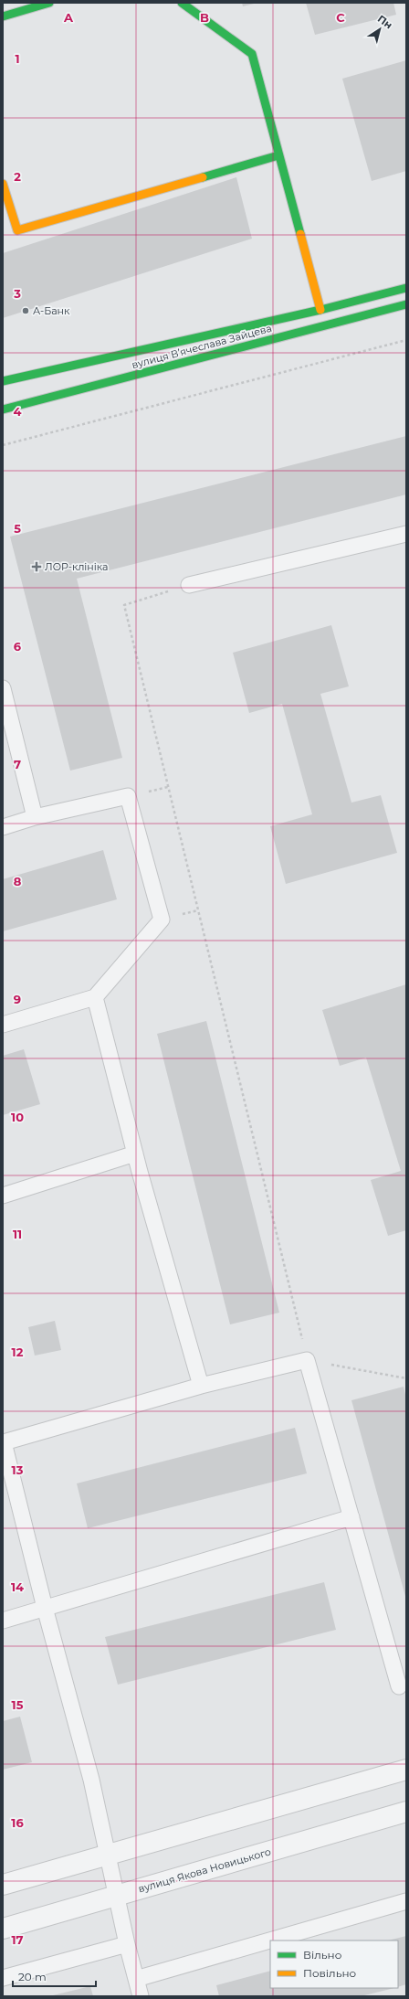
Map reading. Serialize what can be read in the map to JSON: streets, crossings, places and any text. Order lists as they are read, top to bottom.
{
  "streets": {
    "main road": ["вулиця Вʼячеслава Зайцева"],
    "street": ["вулиця Якова Новицького"]
  },
  "places": {
    "other": ["А-Банк"],
    "health": ["ЛОР-клініка"]
  },
  "legend": ["Вільно", "Повільно"],
  "scale_bar": "20 m",
  "north": "top right",
  "grid": {
    "columns": ["A", "B", "C"],
    "rows": [
      "1",
      "2",
      "3",
      "4",
      "5",
      "6",
      "7",
      "8",
      "9",
      "10",
      "11",
      "12",
      "13",
      "14",
      "15",
      "16",
      "17"
    ]
  }
}
